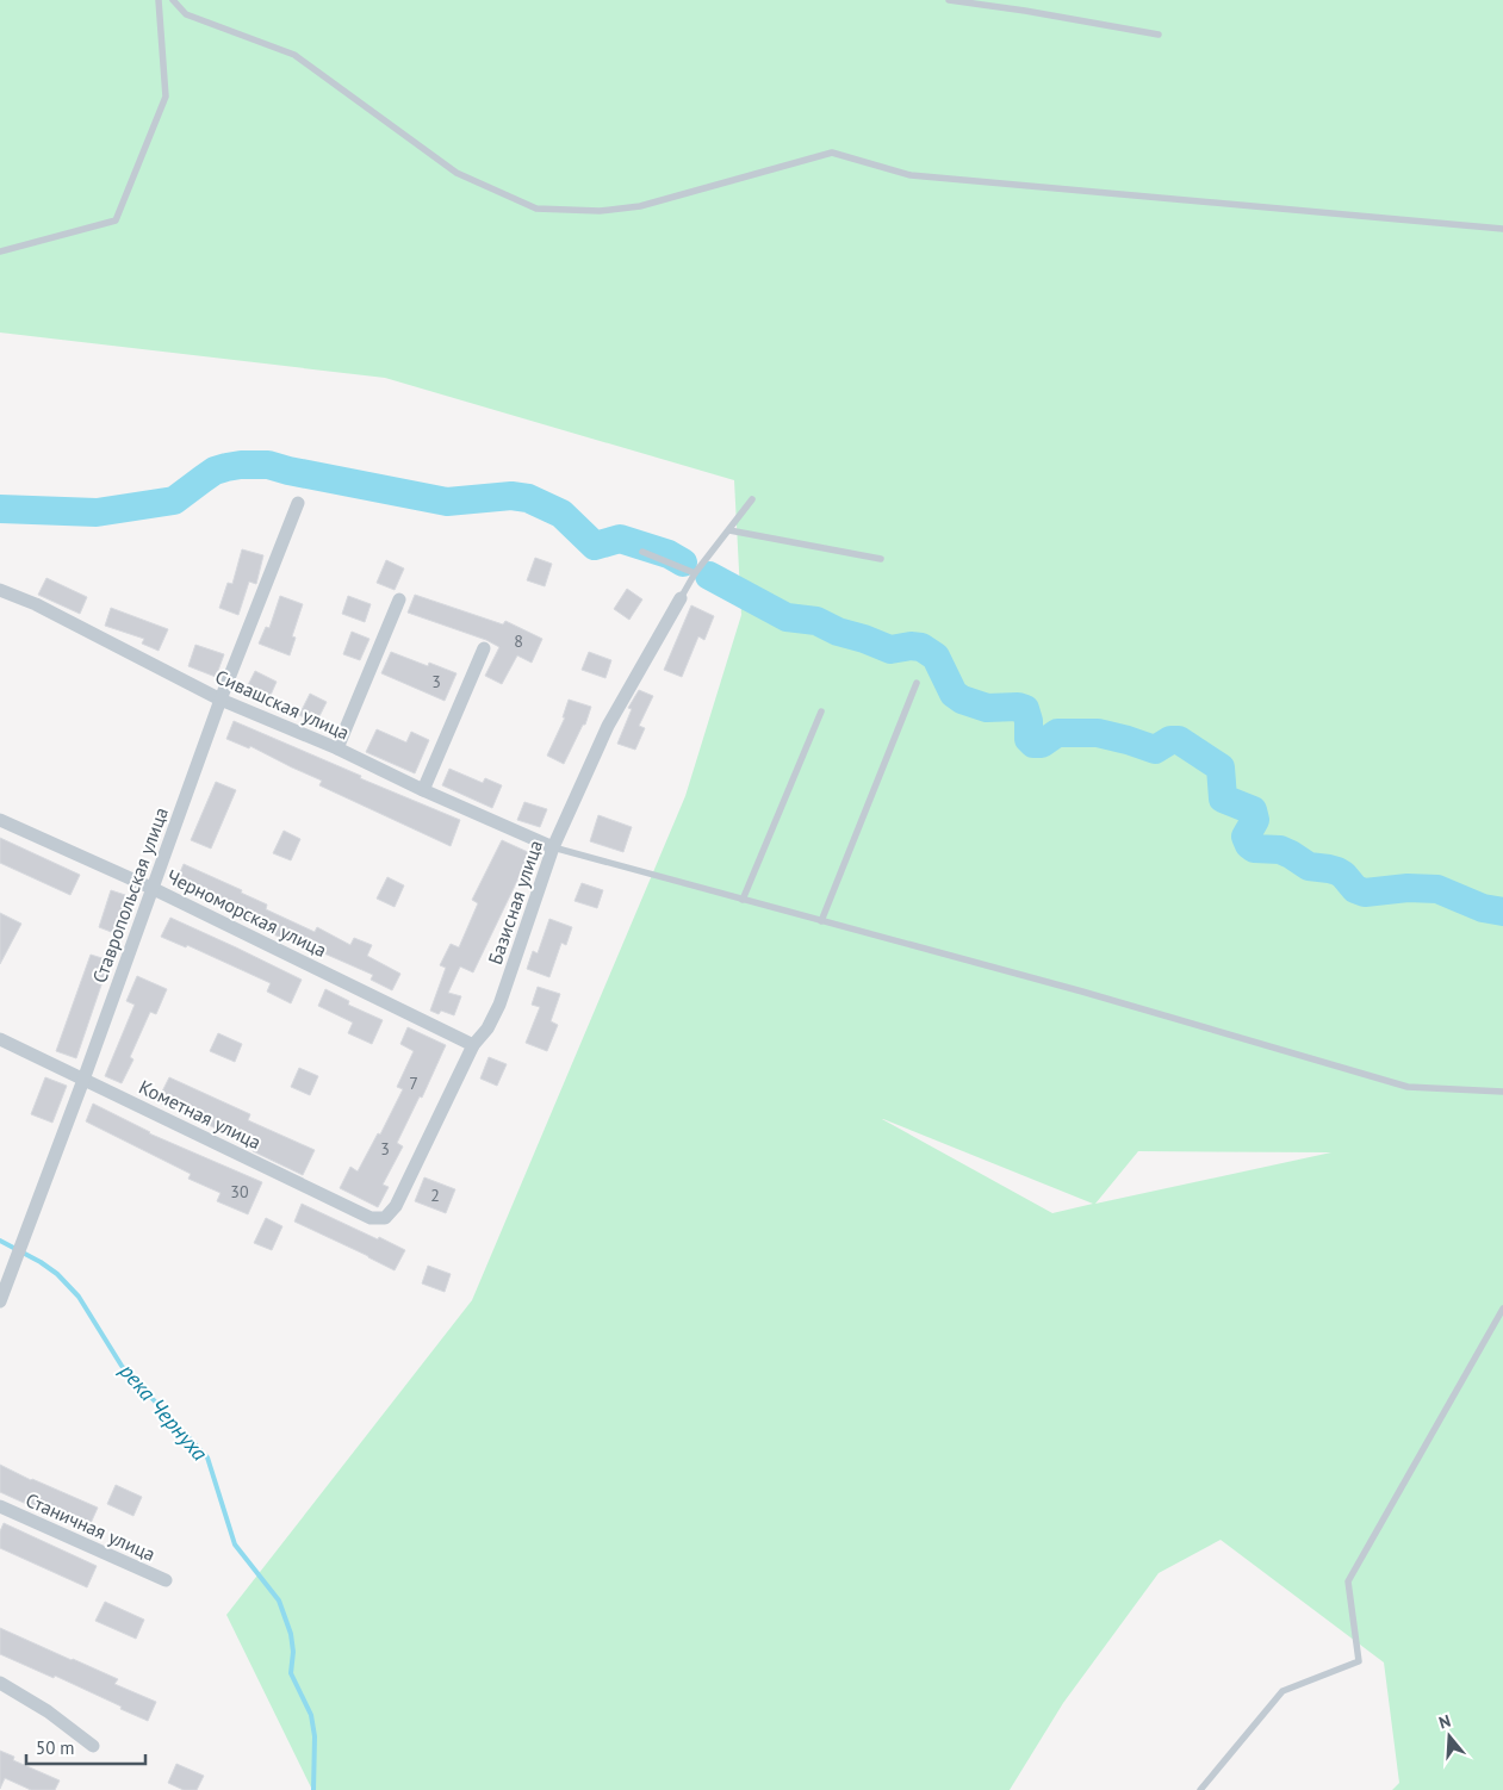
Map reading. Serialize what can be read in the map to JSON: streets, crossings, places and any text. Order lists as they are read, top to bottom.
{
  "streets": {
    "street": [
      "Сивашская улица",
      "Ставропольская улица",
      "Базисная улица",
      "Черноморская улица",
      "Кометная улица",
      "Станичная улица"
    ]
  },
  "crossings": [
    ["Сивашская улица", "Ставропольская улица"],
    ["Сивашская улица", "Базисная улица"],
    ["Ставропольская улица", "Черноморская улица"],
    ["Ставропольская улица", "Кометная улица"],
    ["Базисная улица", "Черноморская улица"],
    ["Базисная улица", "Кометная улица"]
  ],
  "water": ["река Чернуха"],
  "house_numbers": [
    "8",
    "3",
    "7",
    "3",
    "30",
    "2"
  ],
  "scale_bar": "50 m",
  "north": "top"
}
